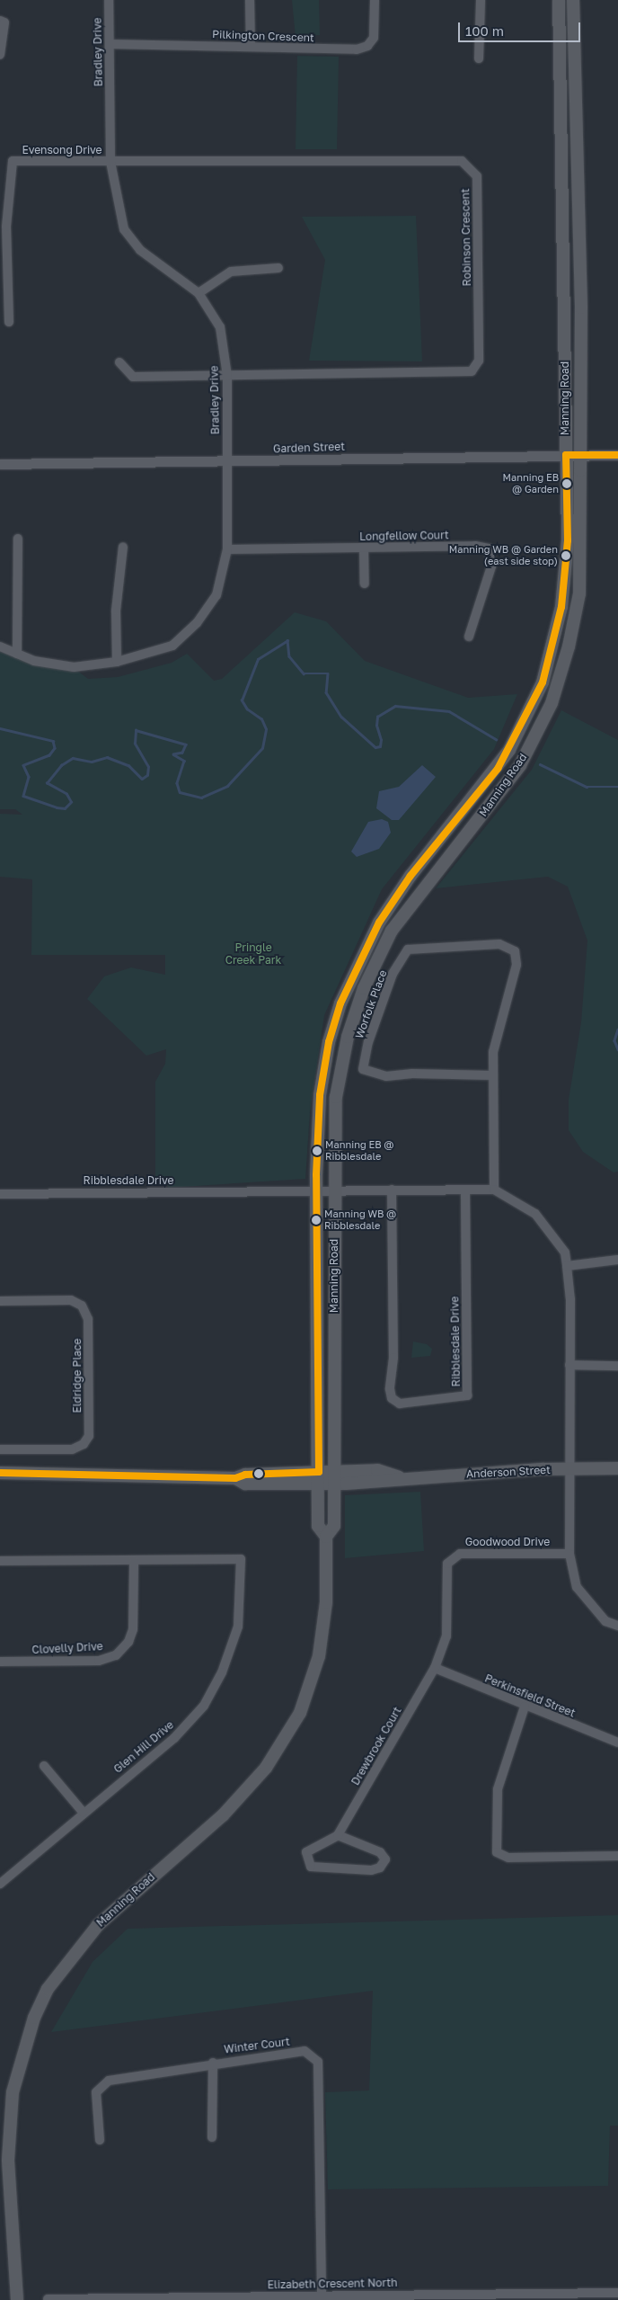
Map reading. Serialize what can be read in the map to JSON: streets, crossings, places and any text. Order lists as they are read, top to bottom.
{
  "streets": {
    "main road": ["Manning Road", "Anderson Street"],
    "street": [
      "Pilkington Crescent",
      "Bradley Drive",
      "Evensong Drive",
      "Robinson Crescent",
      "Garden Street",
      "Longfellow Court",
      "Worfolk Place",
      "Ribblesdale Drive",
      "Eldridge Place",
      "Goodwood Drive",
      "Clovelly Drive",
      "Perkinsfield Street",
      "Drewbrook Court",
      "Glen Hill Drive",
      "Winter Court",
      "Elizabeth Crescent North"
    ]
  },
  "crossings": [
    ["Pilkington Crescent", "Bradley Drive"],
    ["Bradley Drive", "Evensong Drive"],
    ["Bradley Drive", "Robinson Crescent"],
    ["Bradley Drive", "Garden Street"],
    ["Bradley Drive", "Longfellow Court"],
    ["Evensong Drive", "Robinson Crescent"],
    ["Manning Road", "Garden Street"],
    ["Manning Road", "Ribblesdale Drive"],
    ["Manning Road", "Anderson Street"],
    ["Worfolk Place", "Ribblesdale Drive"],
    ["Goodwood Drive", "Perkinsfield Street"],
    ["Goodwood Drive", "Drewbrook Court"],
    ["Clovelly Drive", "Glen Hill Drive"],
    ["Perkinsfield Street", "Drewbrook Court"],
    ["Winter Court", "Elizabeth Crescent North"]
  ],
  "parks": ["Pringle Creek Park"],
  "places": [
    "Manning EB @ Garden",
    "Manning WB @ Garden (east side stop)",
    "Manning EB @ Ribblesdale",
    "Manning WB @ Ribblesdale"
  ],
  "scale_bar": "100 m"
}
